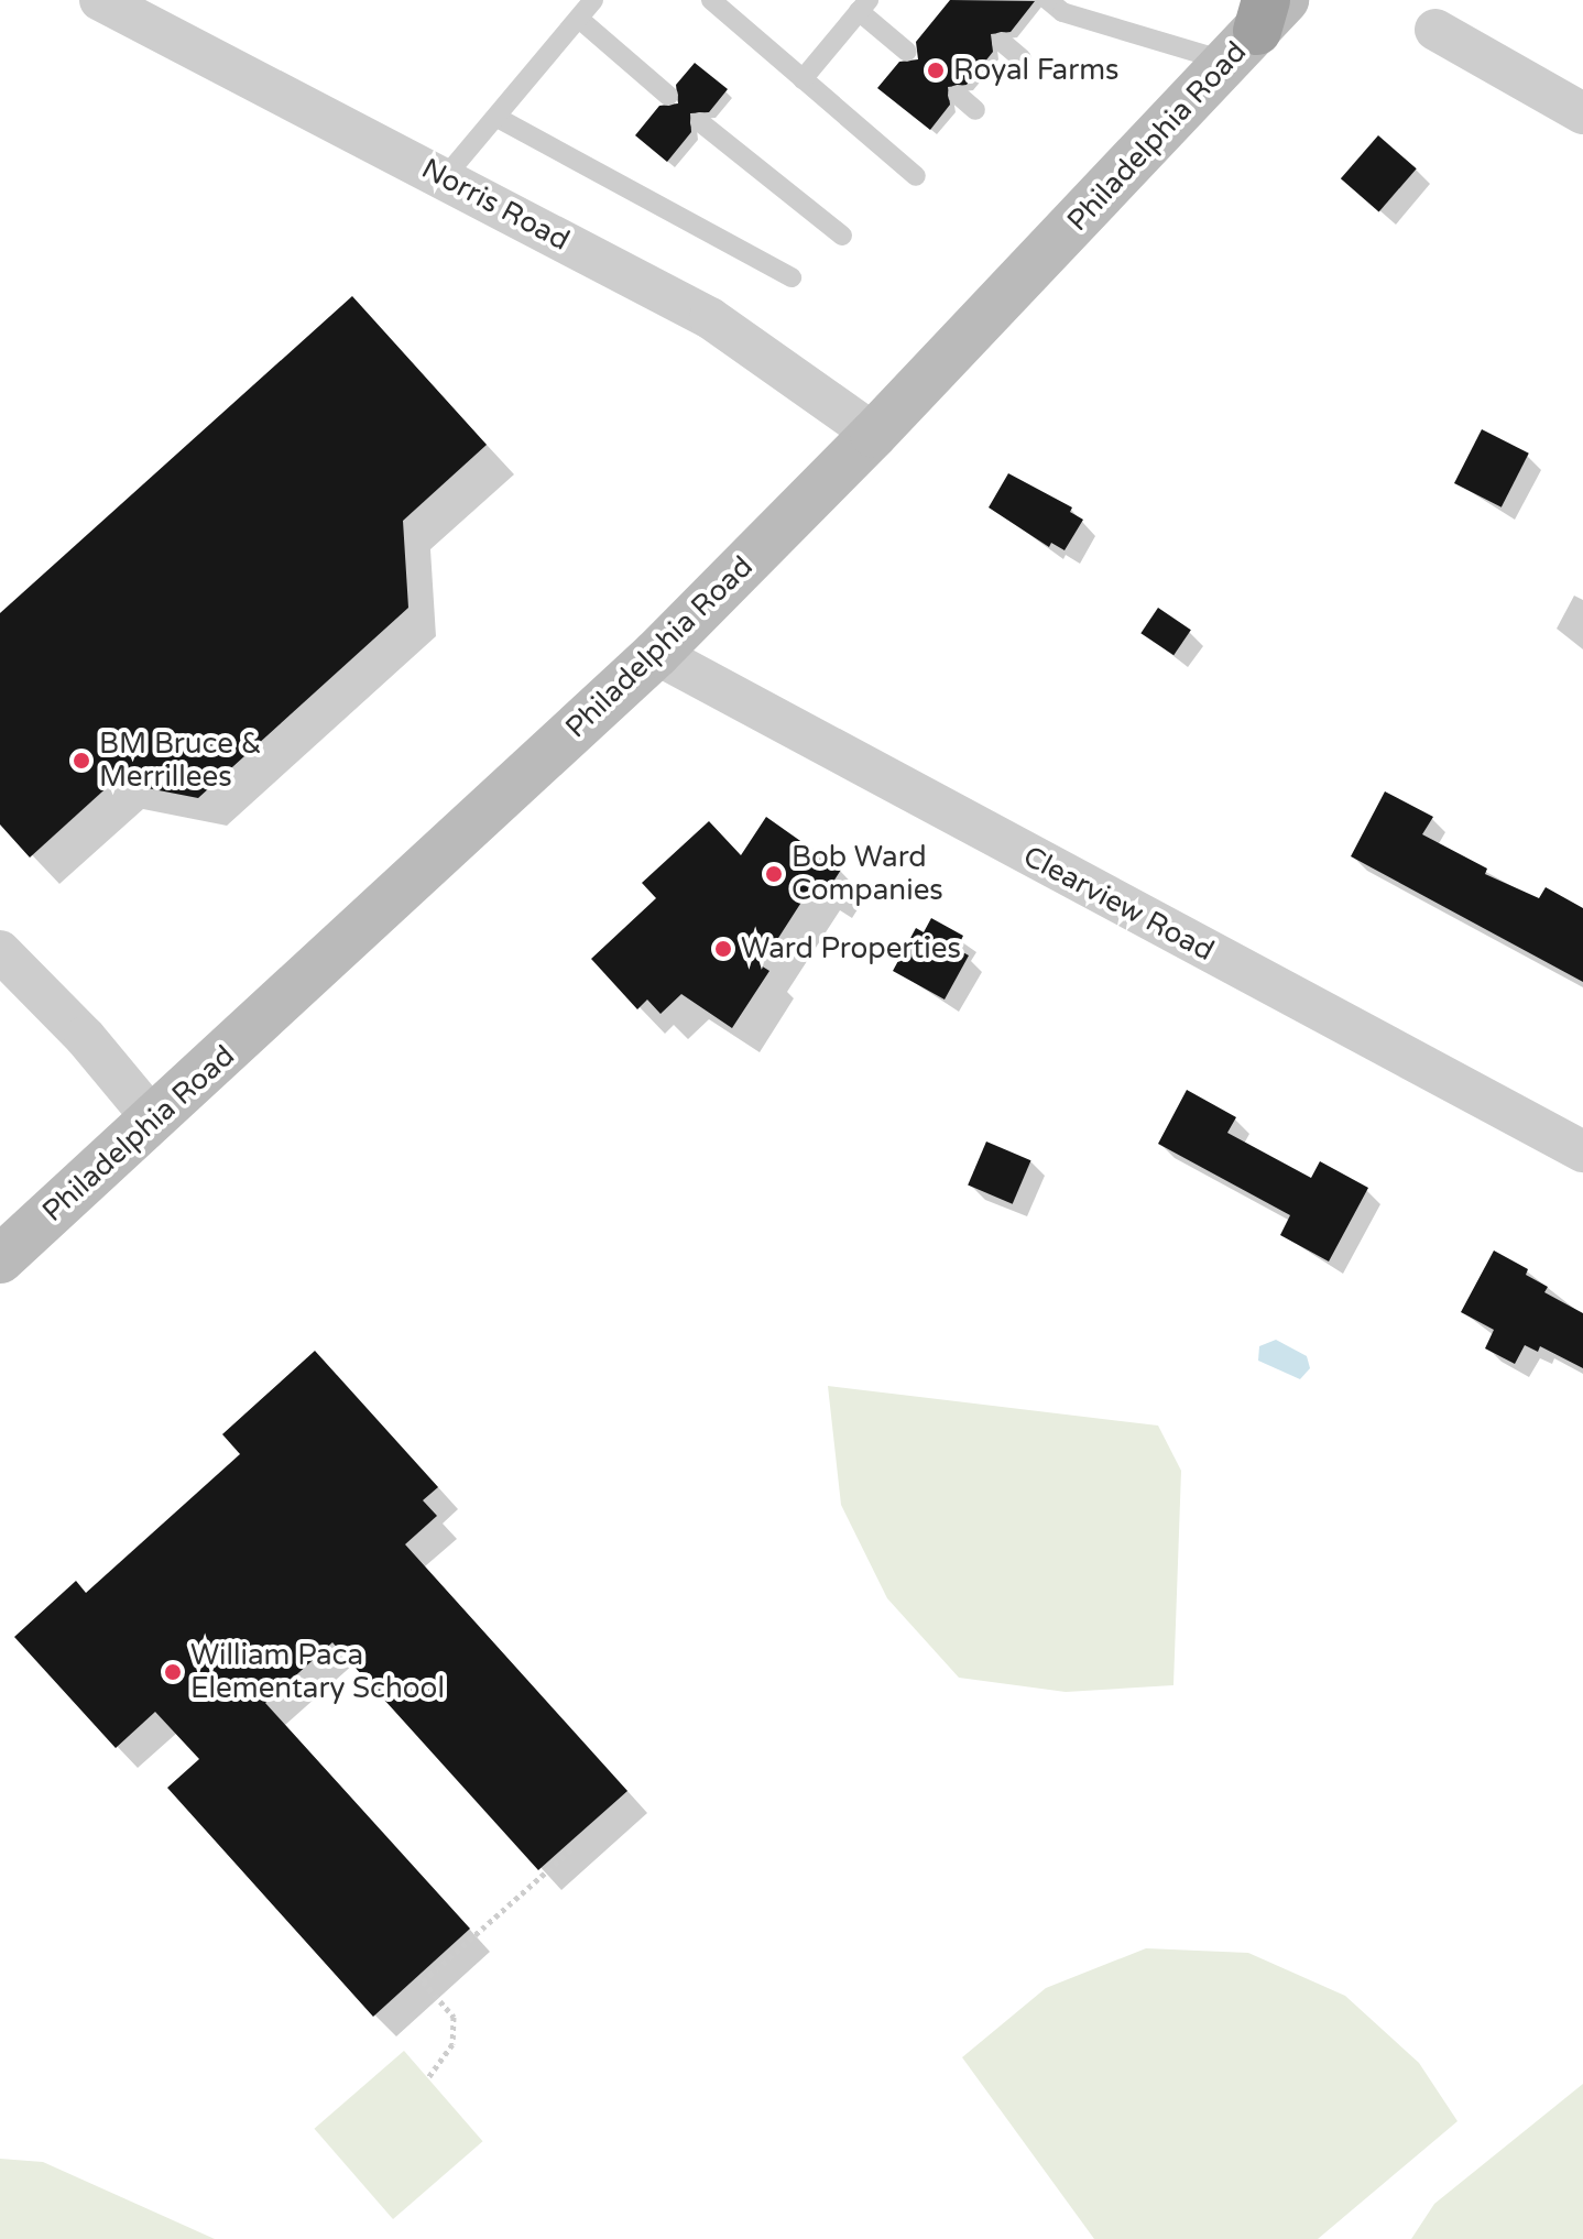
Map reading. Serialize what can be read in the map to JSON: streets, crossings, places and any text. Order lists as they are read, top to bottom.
{
  "streets": {
    "main road": ["Philadelphia Road"],
    "street": ["Norris Road", "Clearview Road"]
  },
  "crossings": [
    ["Philadelphia Road", "Norris Road"],
    ["Philadelphia Road", "Clearview Road"]
  ],
  "places": [
    "Royal Farms",
    "BM Bruce & Merrillees",
    "Bob Ward Companies",
    "Ward Properties",
    "William Paca Elementary School"
  ]
}
